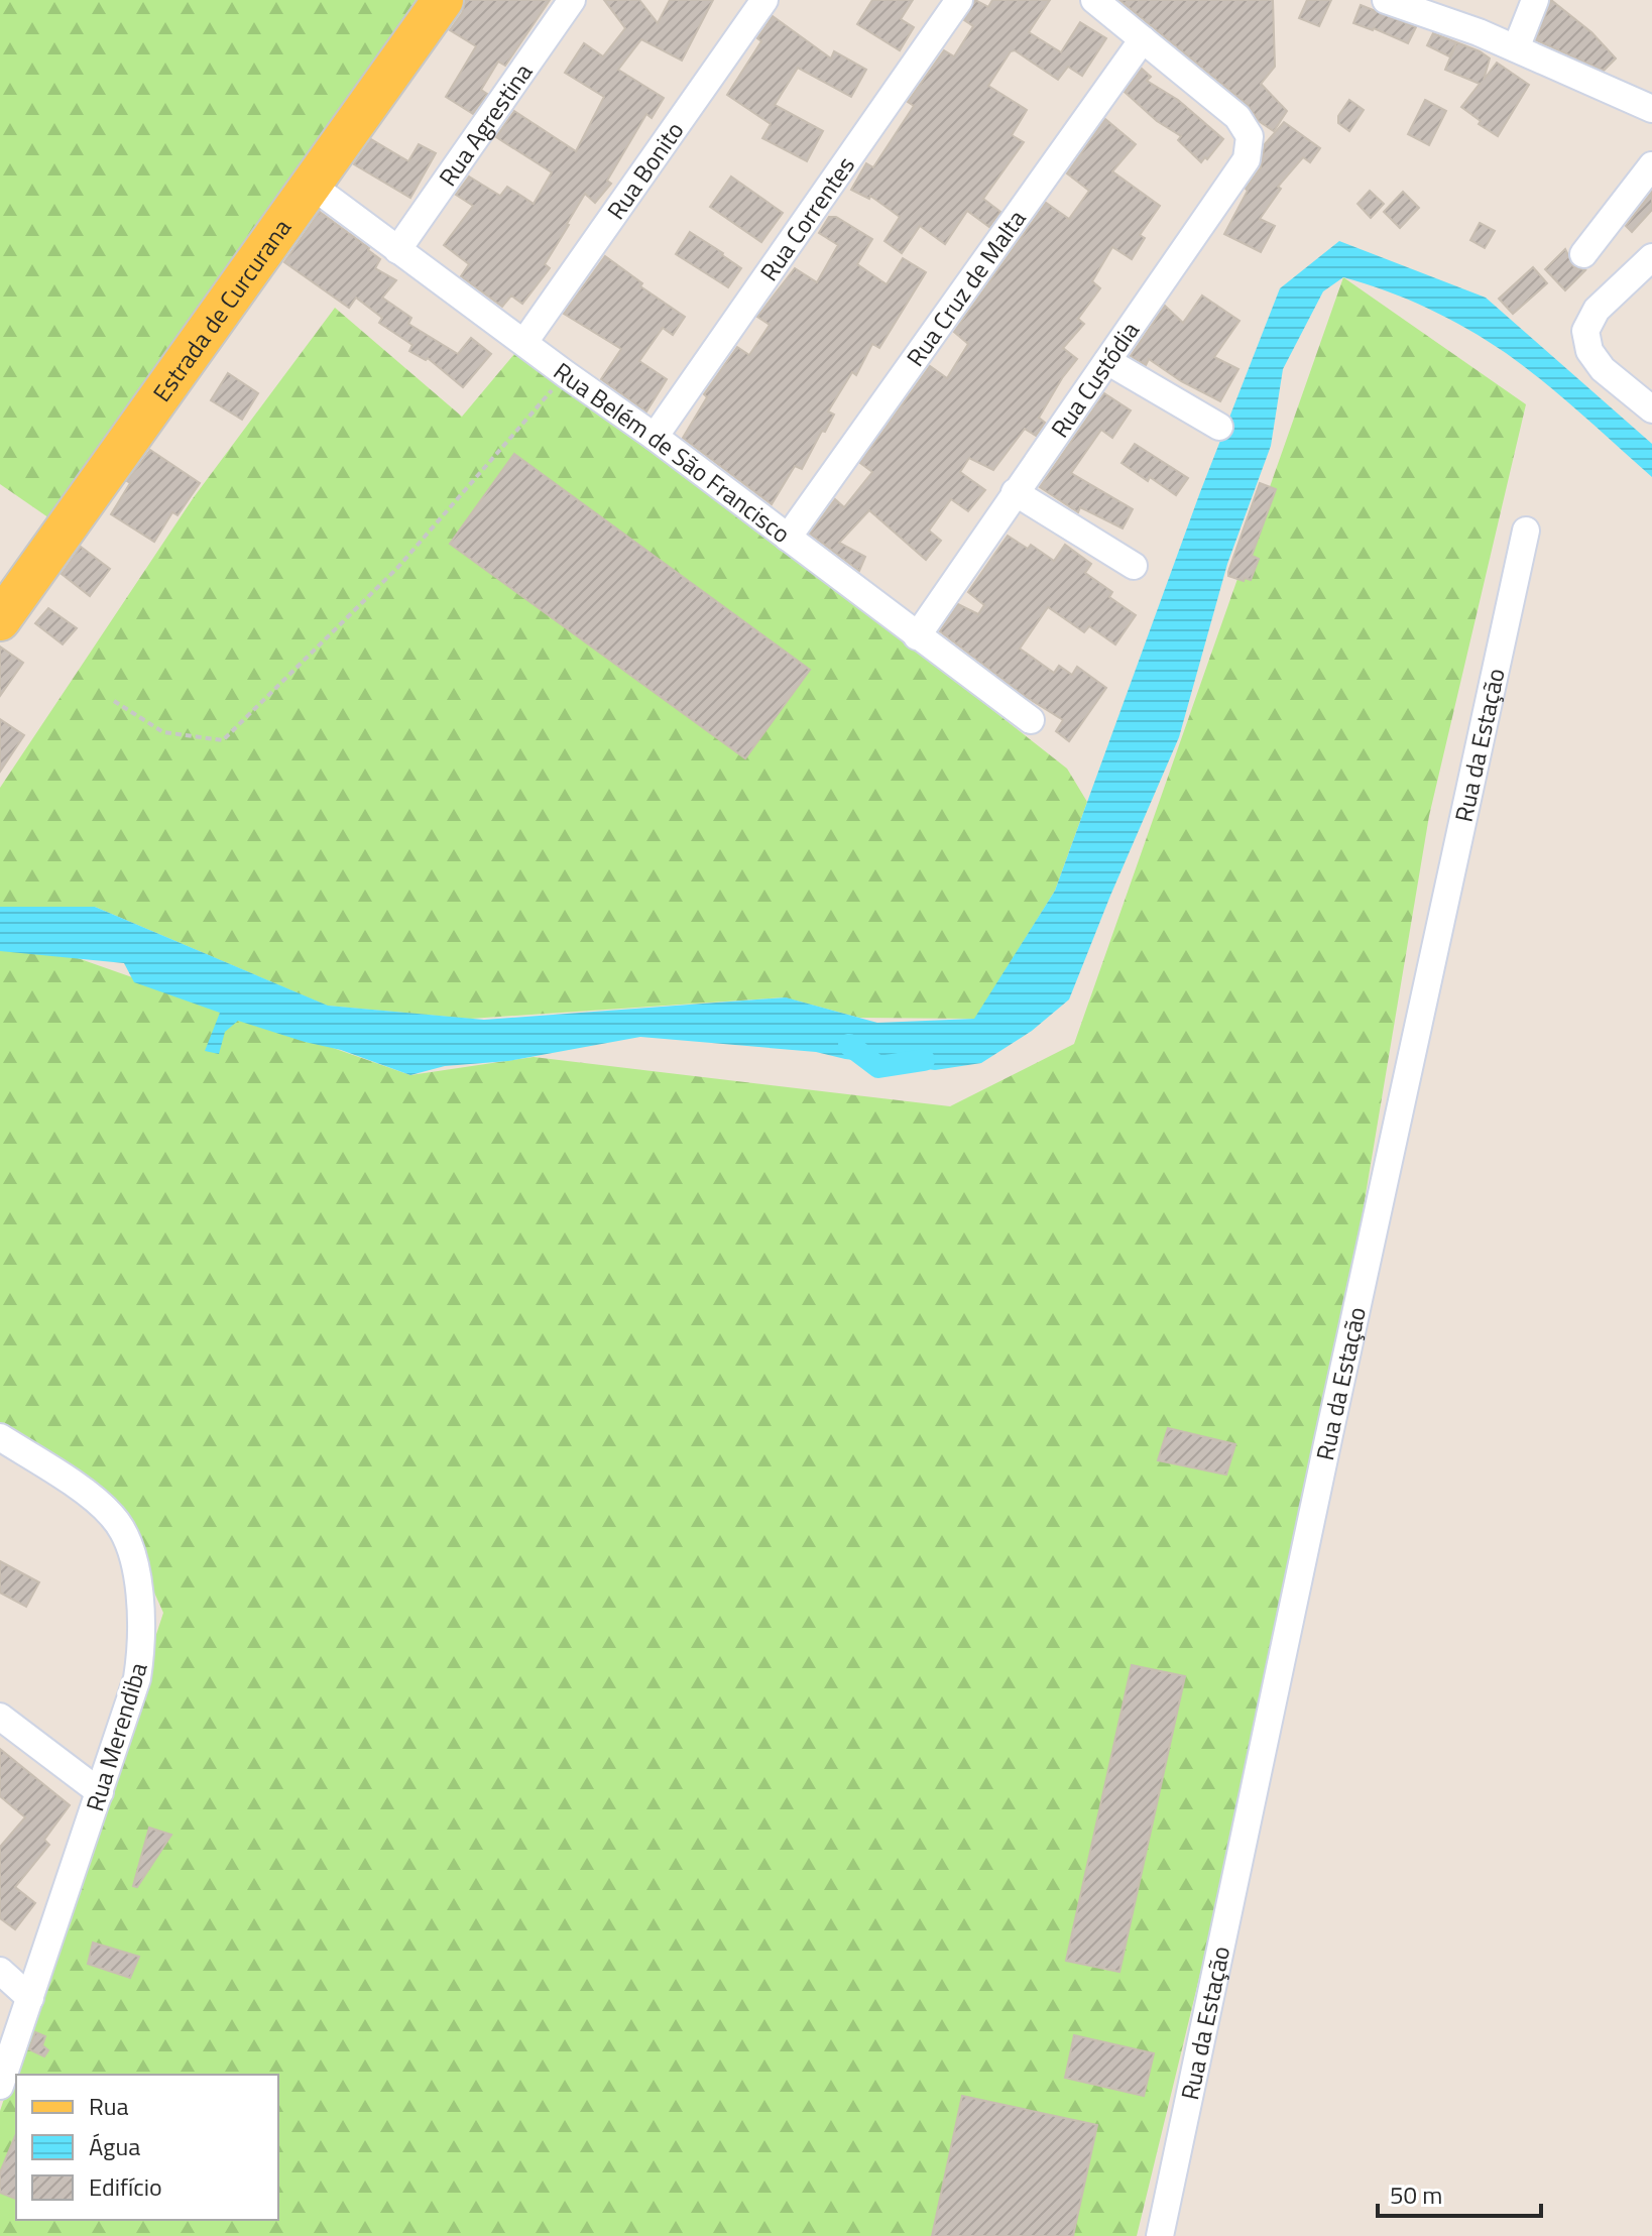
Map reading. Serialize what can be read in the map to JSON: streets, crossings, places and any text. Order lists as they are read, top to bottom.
{
  "streets": {
    "main road": ["Estrada de Curcurana"],
    "street": [
      "Rua Agrestina",
      "Rua Bonito",
      "Rua Correntes",
      "Rua Cruz de Malta",
      "Rua Custódia",
      "Rua Belém de São Francisco",
      "Rua da Estação",
      "Rua Merendiba"
    ]
  },
  "crossings": [
    ["Rua Agrestina", "Rua Belém de São Francisco"],
    ["Rua Bonito", "Rua Belém de São Francisco"],
    ["Rua Correntes", "Rua Belém de São Francisco"],
    ["Rua Cruz de Malta", "Rua Custódia"],
    ["Rua Cruz de Malta", "Rua Belém de São Francisco"],
    ["Estrada de Curcurana", "Rua Belém de São Francisco"],
    ["Rua Custódia", "Rua Belém de São Francisco"]
  ],
  "legend": ["Rua", "Água", "Edifício"],
  "scale_bar": "50 m"
}
